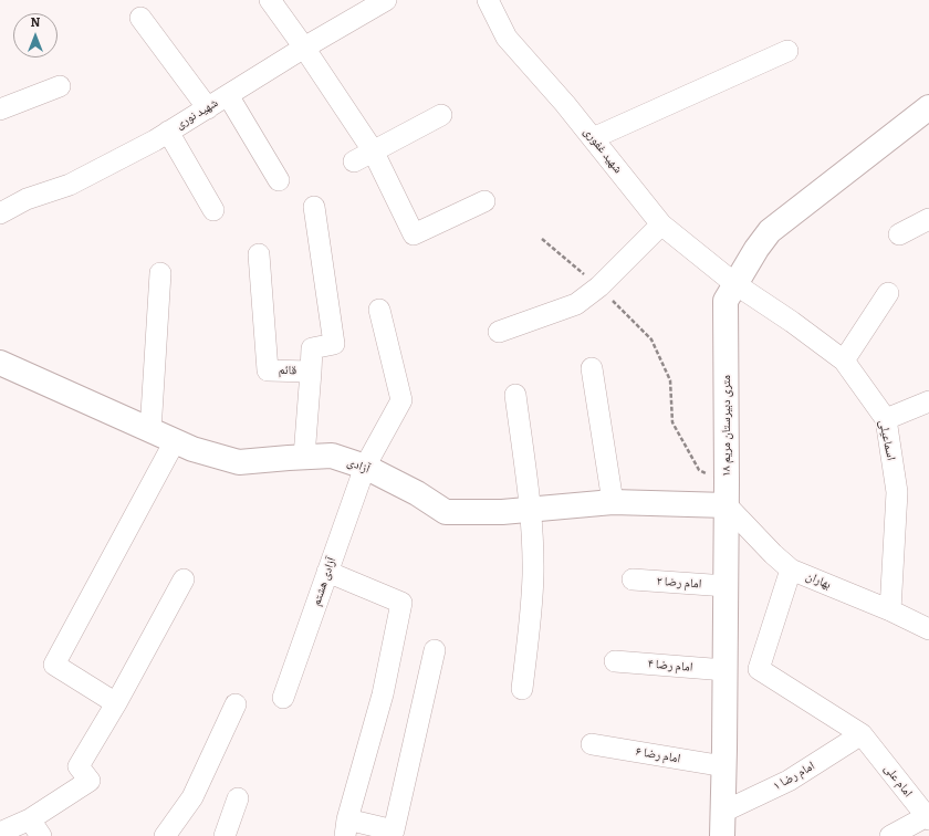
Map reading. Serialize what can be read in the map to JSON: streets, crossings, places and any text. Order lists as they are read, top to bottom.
{
  "streets": {
    "street": [
      "شهید نوری",
      "شهید غفوری",
      "قائم",
      "۱۸ متری دبیرستان مریم",
      "اسماعیلی",
      "آزادی",
      "بهاران",
      "آزادی هشتم",
      "امام رضا ۲",
      "امام رضا ۴",
      "امام رضا ۶",
      "امام رضا ۱",
      "امام علی"
    ]
  },
  "crossings": [
    ["شهید غفوری", "۱۸ متری دبیرستان مریم"],
    ["شهید غفوری", "اسماعیلی"],
    ["قائم", "آزادی"],
    ["۱۸ متری دبیرستان مریم", "اسماعیلی"],
    ["۱۸ متری دبیرستان مریم", "آزادی"],
    ["۱۸ متری دبیرستان مریم", "بهاران"],
    ["۱۸ متری دبیرستان مریم", "امام رضا ۲"],
    ["۱۸ متری دبیرستان مریم", "امام رضا ۴"],
    ["۱۸ متری دبیرستان مریم", "امام رضا ۶"],
    ["۱۸ متری دبیرستان مریم", "امام رضا ۱"],
    ["اسماعیلی", "بهاران"],
    ["آزادی", "بهاران"],
    ["آزادی", "آزادی هشتم"],
    ["بهاران", "امام علی"],
    ["امام رضا ۱", "امام علی"]
  ],
  "north": "top"
}
